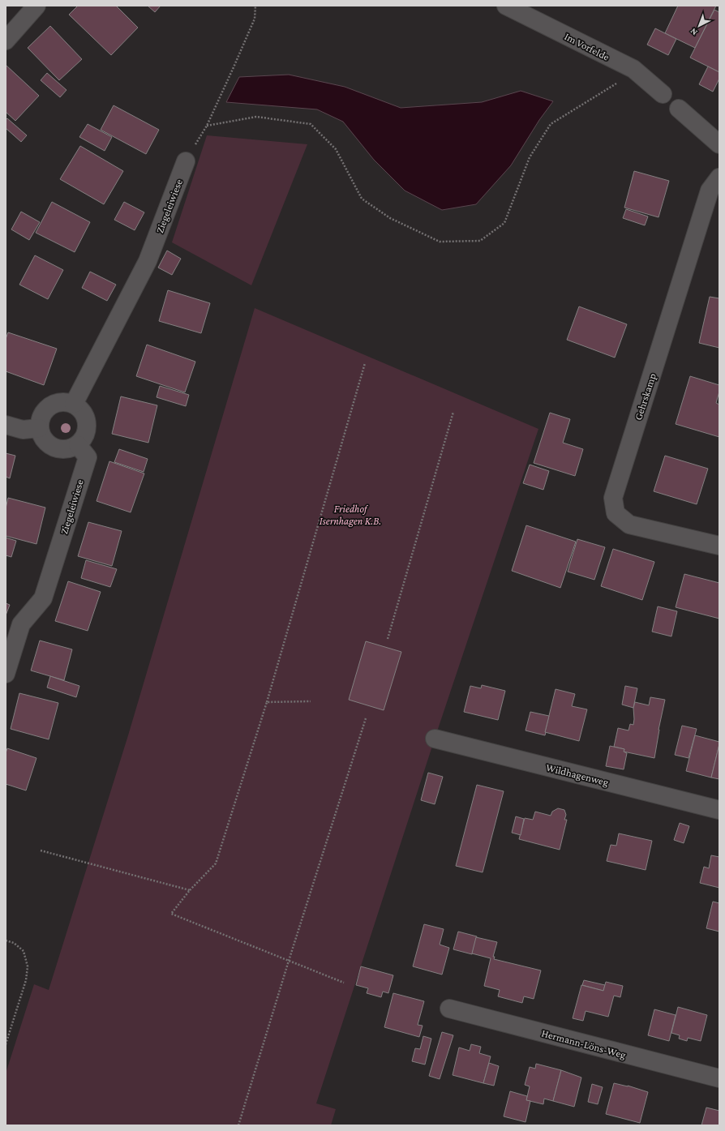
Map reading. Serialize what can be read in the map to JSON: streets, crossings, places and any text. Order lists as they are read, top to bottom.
{
  "streets": {
    "street": [
      "Im Vorfelde",
      "Ziegeleiwiese",
      "Gehrskamp",
      "Wildhagenweg",
      "Hermann-Löns-Weg"
    ]
  },
  "parks": ["Friedhof Isernhagen K.B."],
  "north": "bottom left"
}
